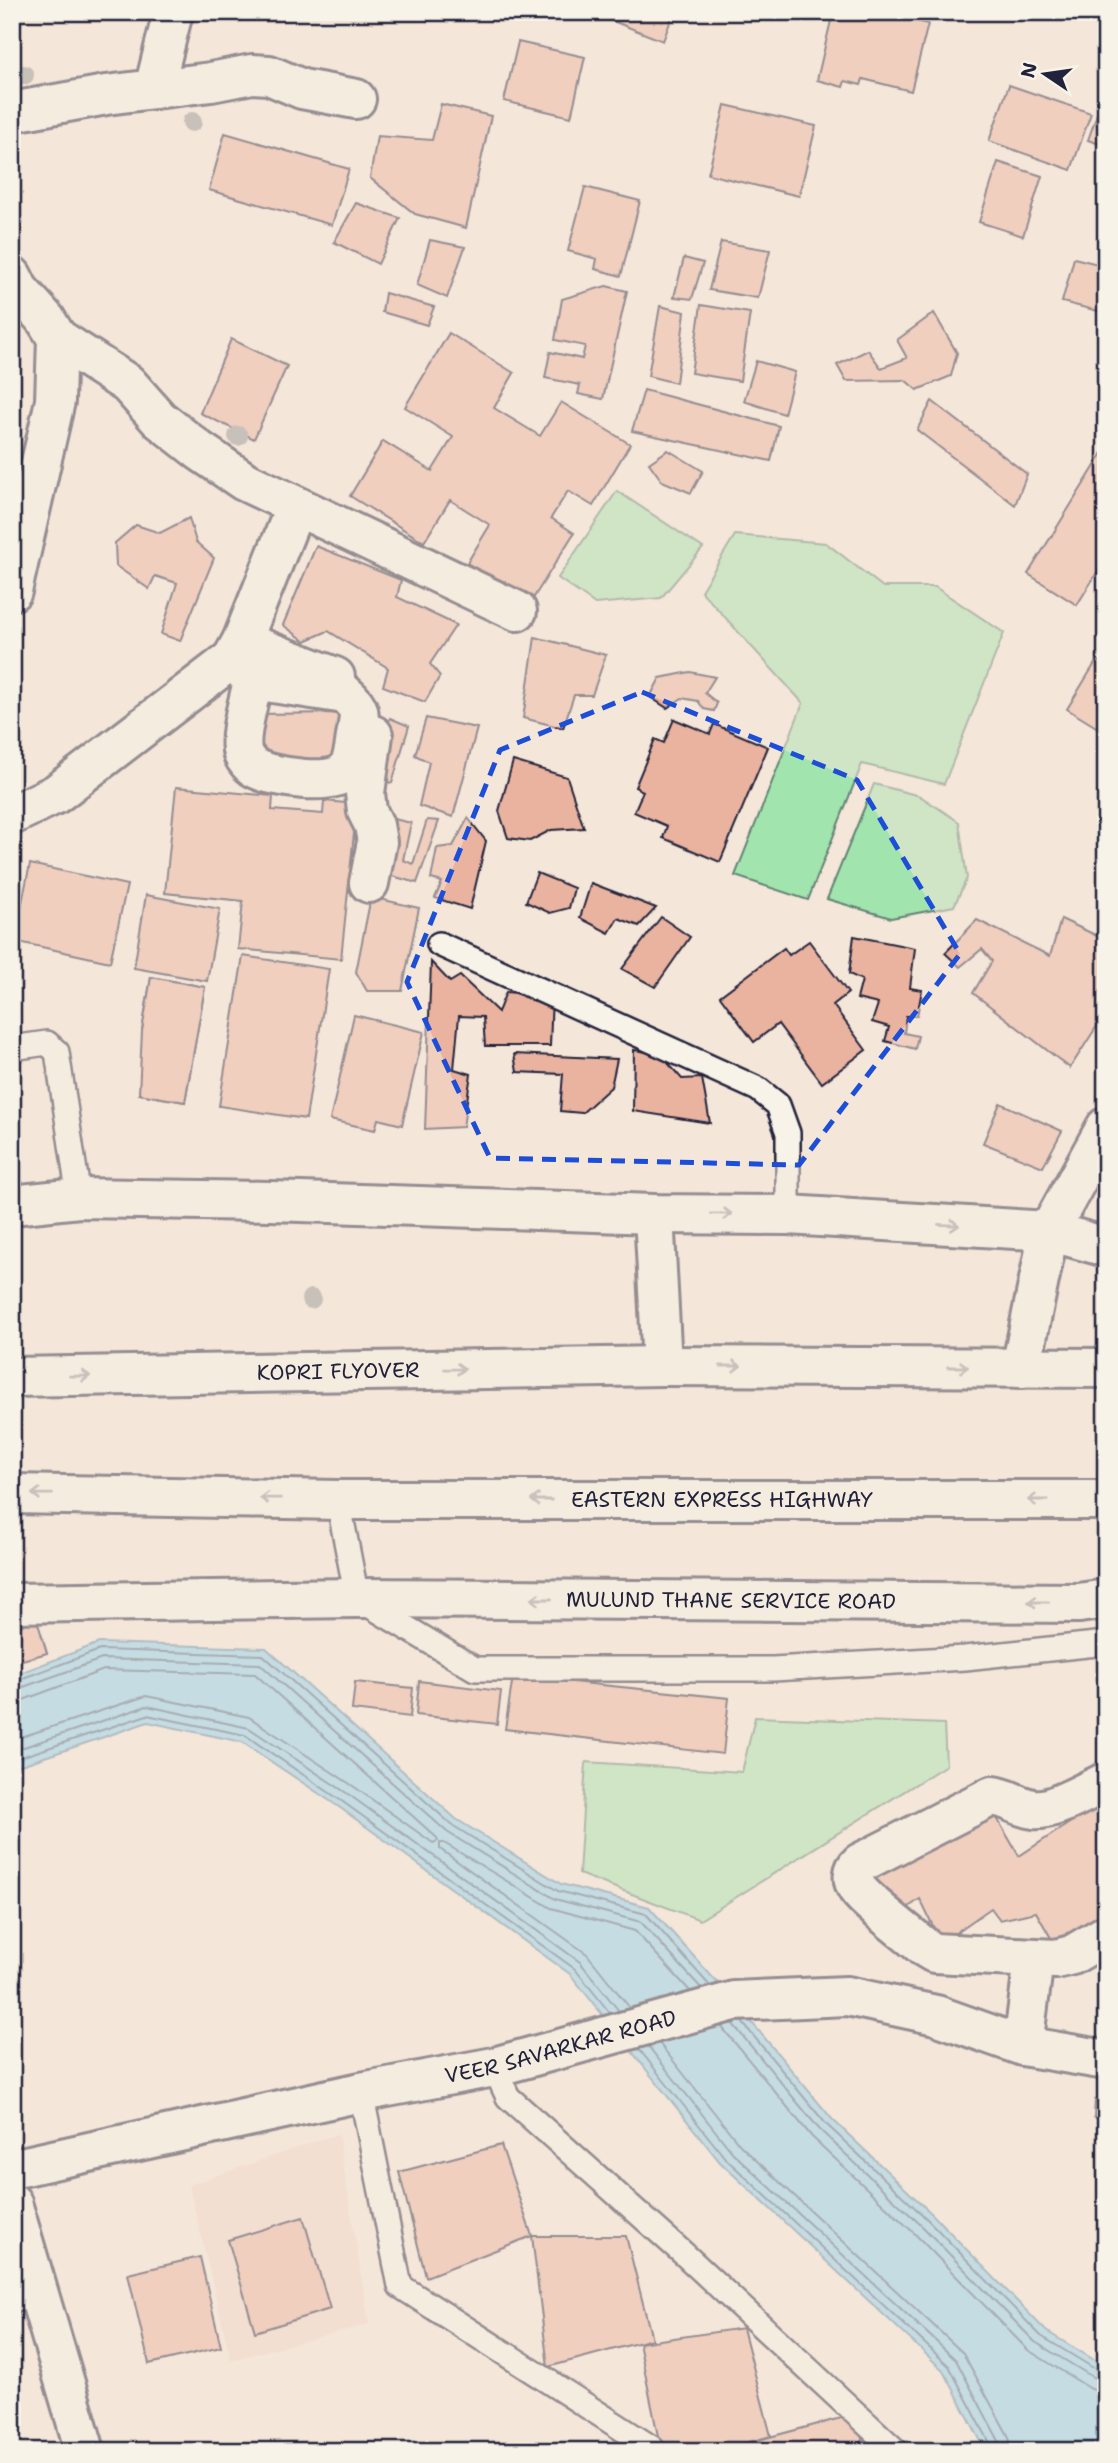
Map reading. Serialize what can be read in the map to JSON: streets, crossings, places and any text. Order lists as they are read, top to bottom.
{
  "streets": {
    "main road": [
      "KOPRI FLYOVER",
      "EASTERN EXPRESS HIGHWAY",
      "MULUND THANE SERVICE ROAD",
      "VEER SAVARKAR ROAD"
    ]
  },
  "north": "left"
}
